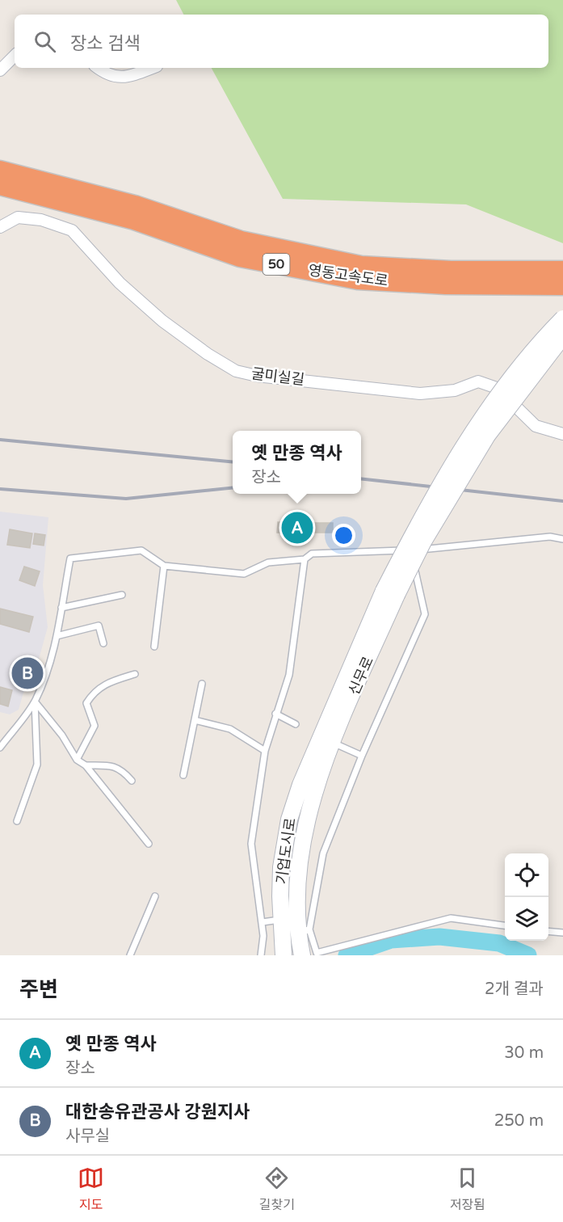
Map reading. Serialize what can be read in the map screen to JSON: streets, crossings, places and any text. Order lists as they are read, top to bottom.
{
  "streets": {
    "highway": ["50", "영동고속도로"],
    "main road": ["신무로", "기업도시로"],
    "street": ["굴미실길"]
  },
  "crossings": [
    ["신무로", "기업도시로"]
  ],
  "page": {
    "search": "장소 검색",
    "popup": ["옛 만종 역사", "장소"],
    "pins": ["A", "B"],
    "heading": ["주변", "2개 결과"],
    "list": [
      {
        "mark": "A",
        "name": "옛 만종 역사",
        "note": "장소",
        "value": "30 m"
      },
      {
        "mark": "B",
        "name": "대한송유관공사 강원지사",
        "note": "사무실",
        "value": "250 m"
      }
    ],
    "nav": ["지도", "길찾기", "저장됨"]
  }
}
